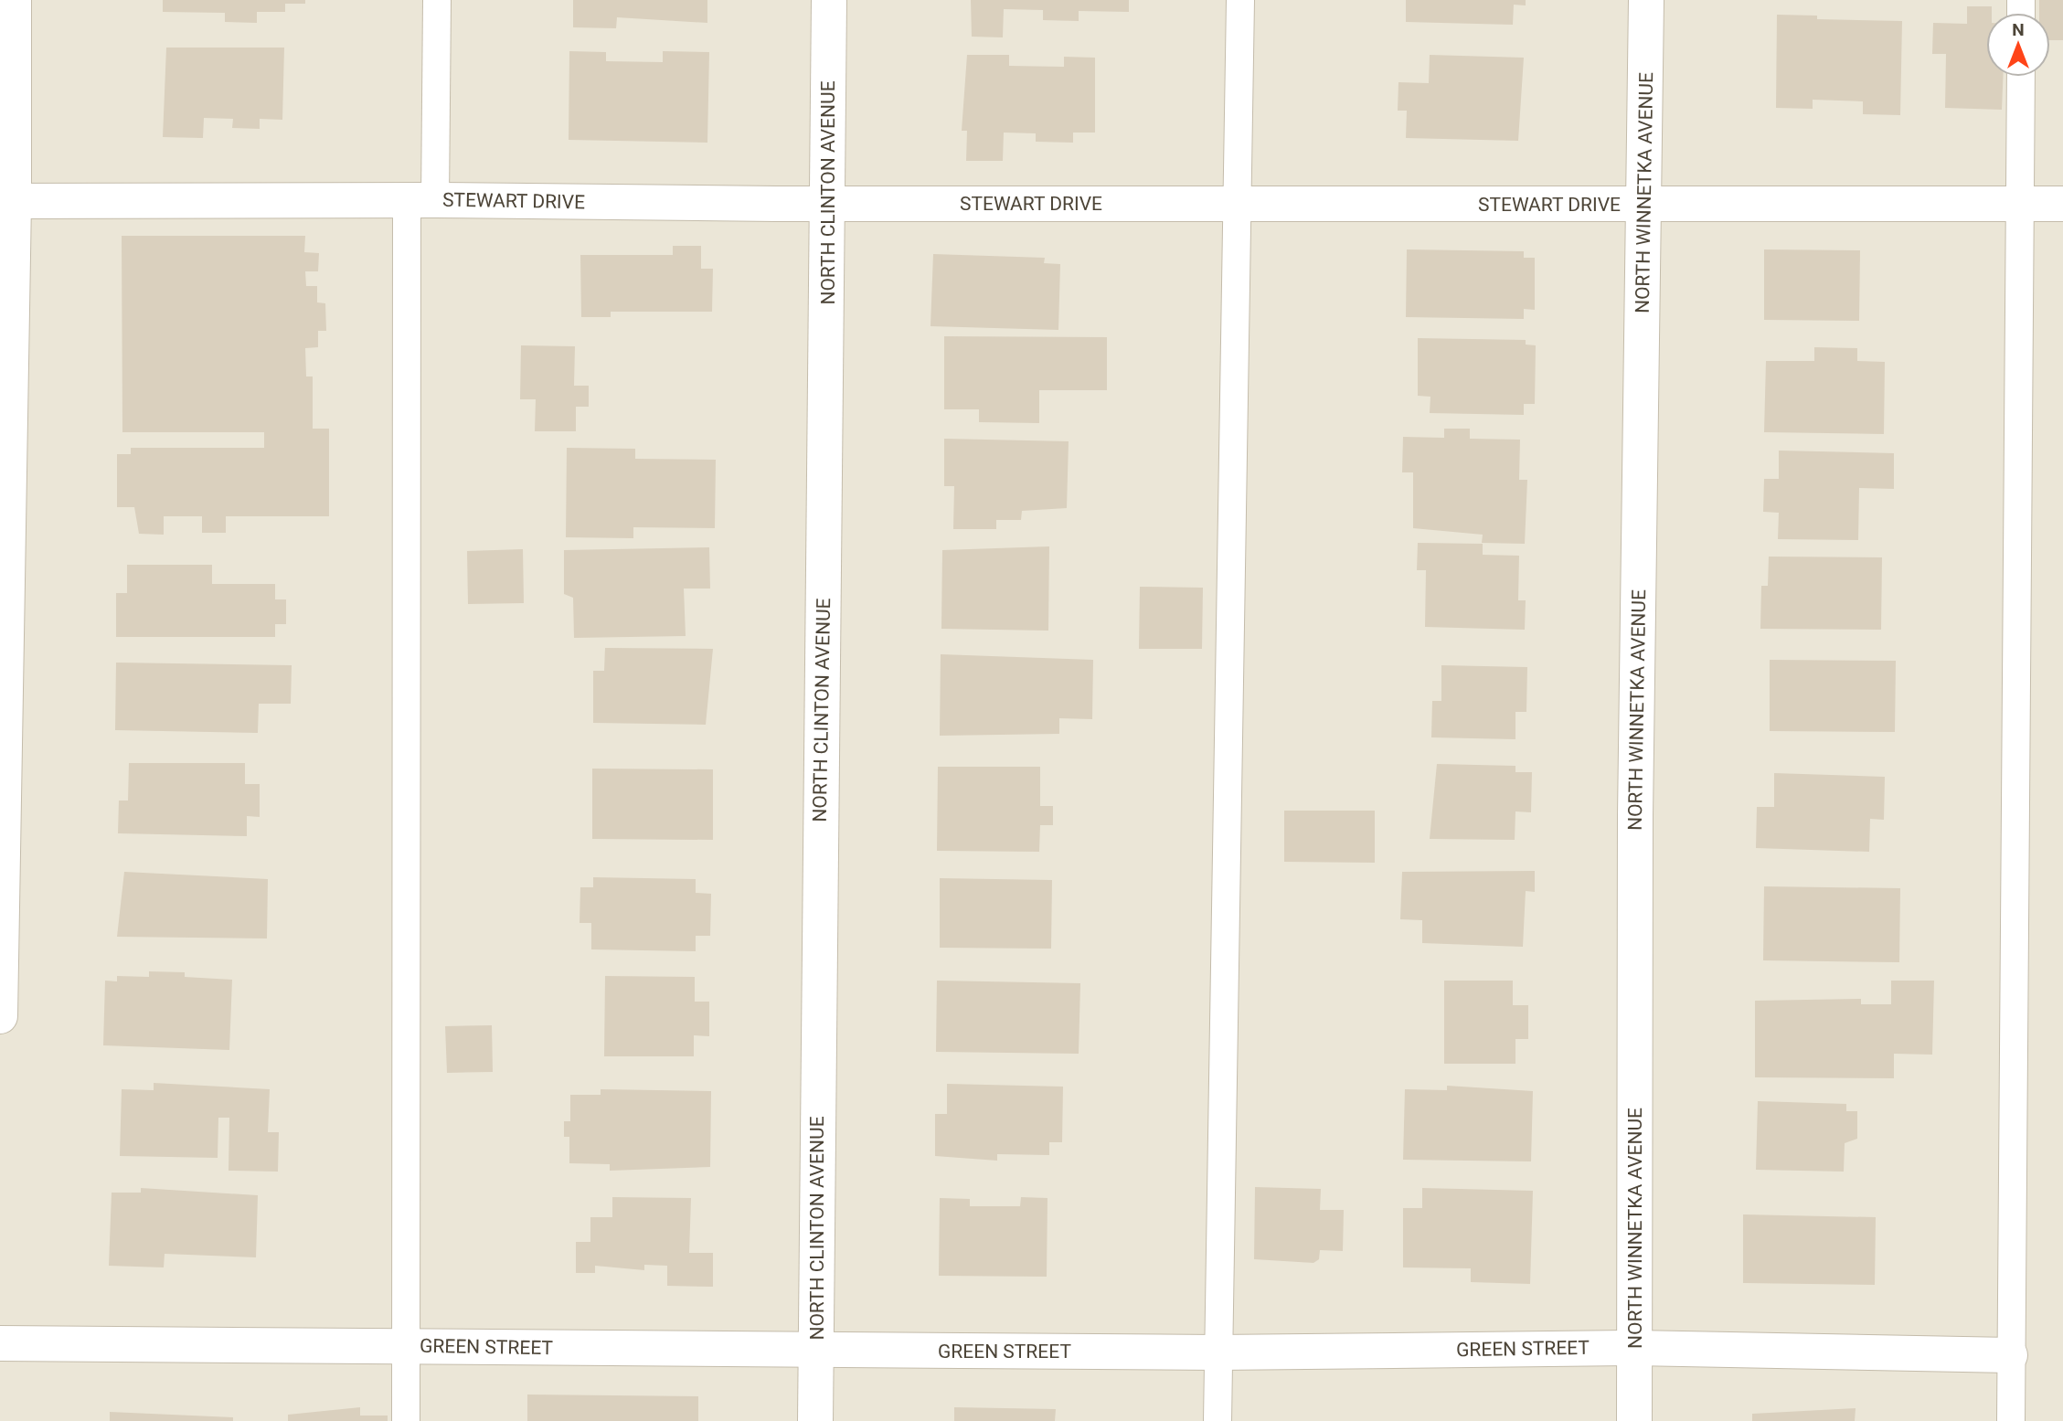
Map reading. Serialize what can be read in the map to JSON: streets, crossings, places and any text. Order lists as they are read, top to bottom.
{
  "streets": {
    "street": [
      "NORTH CLINTON AVENUE",
      "NORTH WINNETKA AVENUE",
      "STEWART DRIVE",
      "GREEN STREET"
    ]
  },
  "crossings": [
    ["NORTH CLINTON AVENUE", "STEWART DRIVE"],
    ["NORTH CLINTON AVENUE", "GREEN STREET"],
    ["NORTH WINNETKA AVENUE", "STEWART DRIVE"],
    ["NORTH WINNETKA AVENUE", "GREEN STREET"]
  ],
  "north": "top"
}
